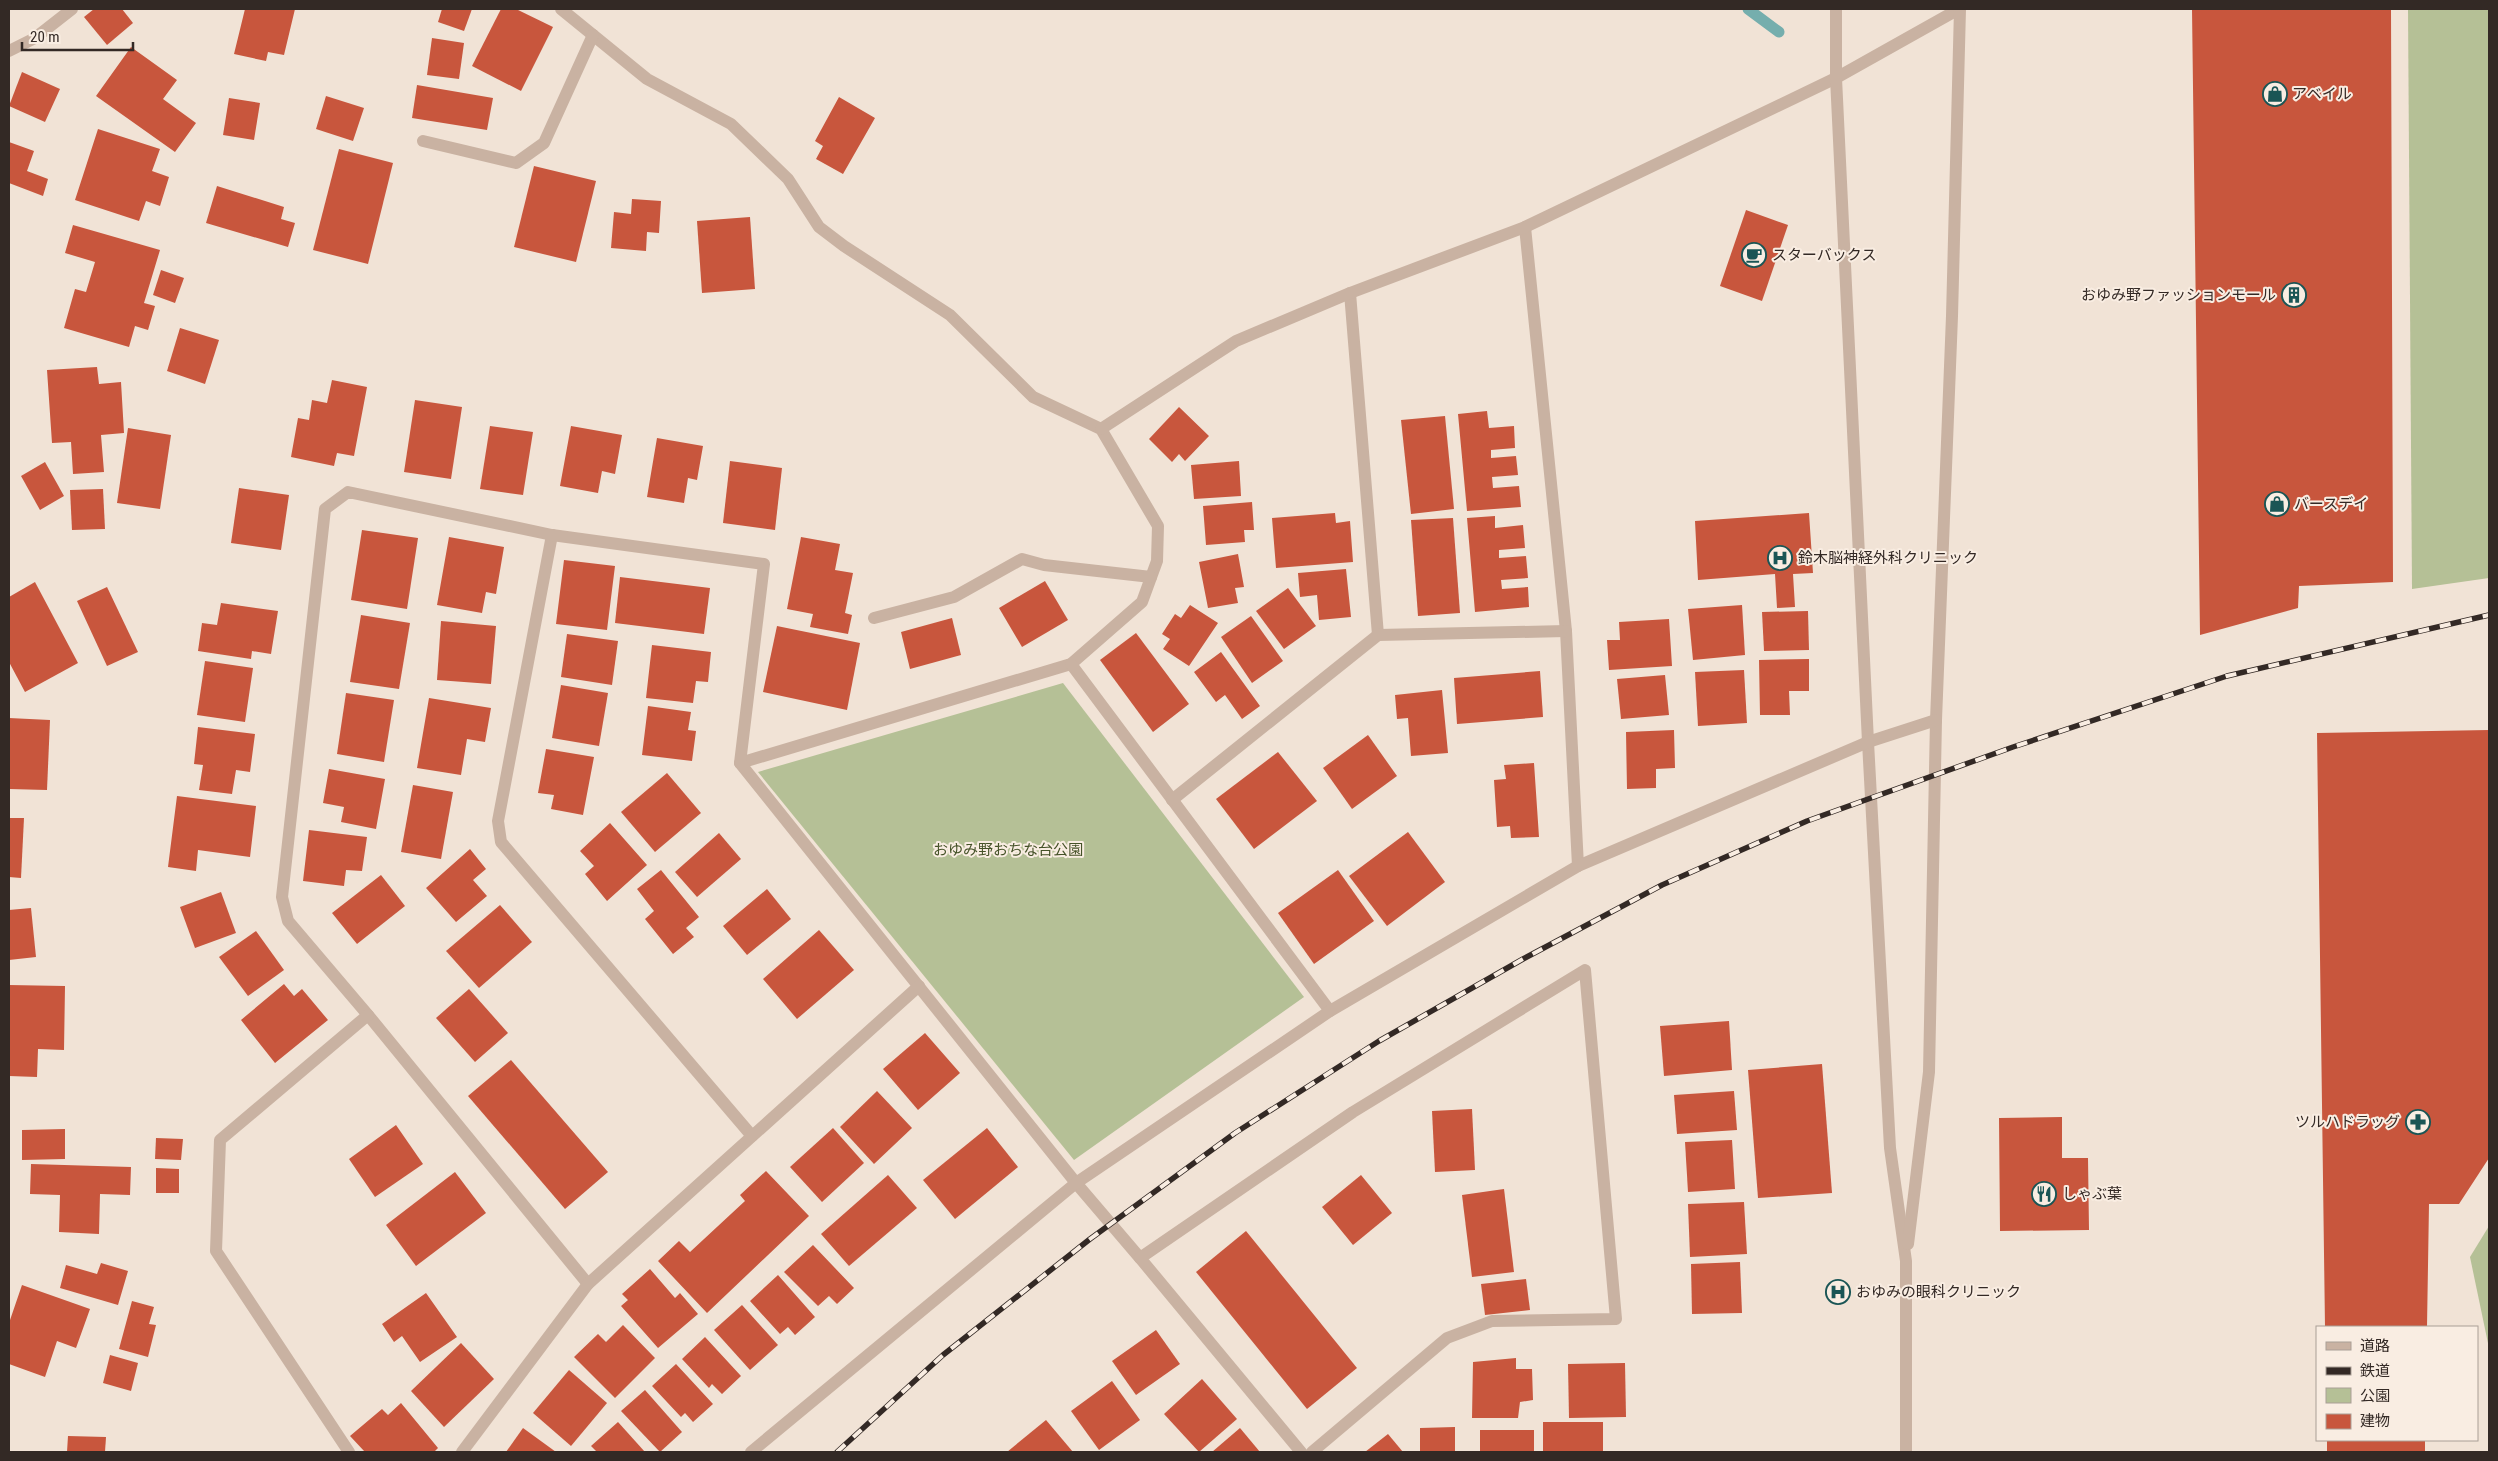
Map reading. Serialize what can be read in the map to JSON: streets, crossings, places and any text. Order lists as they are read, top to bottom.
{
  "parks": ["おゆみ野おちな台公園"],
  "places": {
    "shop": ["アベイル", "バースデイ"],
    "cafe": ["スターバックス"],
    "building": ["おゆみ野ファッションモール"],
    "hospital": ["鈴木脳神経外科クリニック", "おゆみの眼科クリニック"],
    "pharmacy": ["ツルハドラッグ"],
    "restaurant": ["しゃぶ葉"]
  },
  "legend": [
    "道路",
    "鉄道",
    "公園",
    "建物"
  ],
  "scale_bar": "20 m"
}
